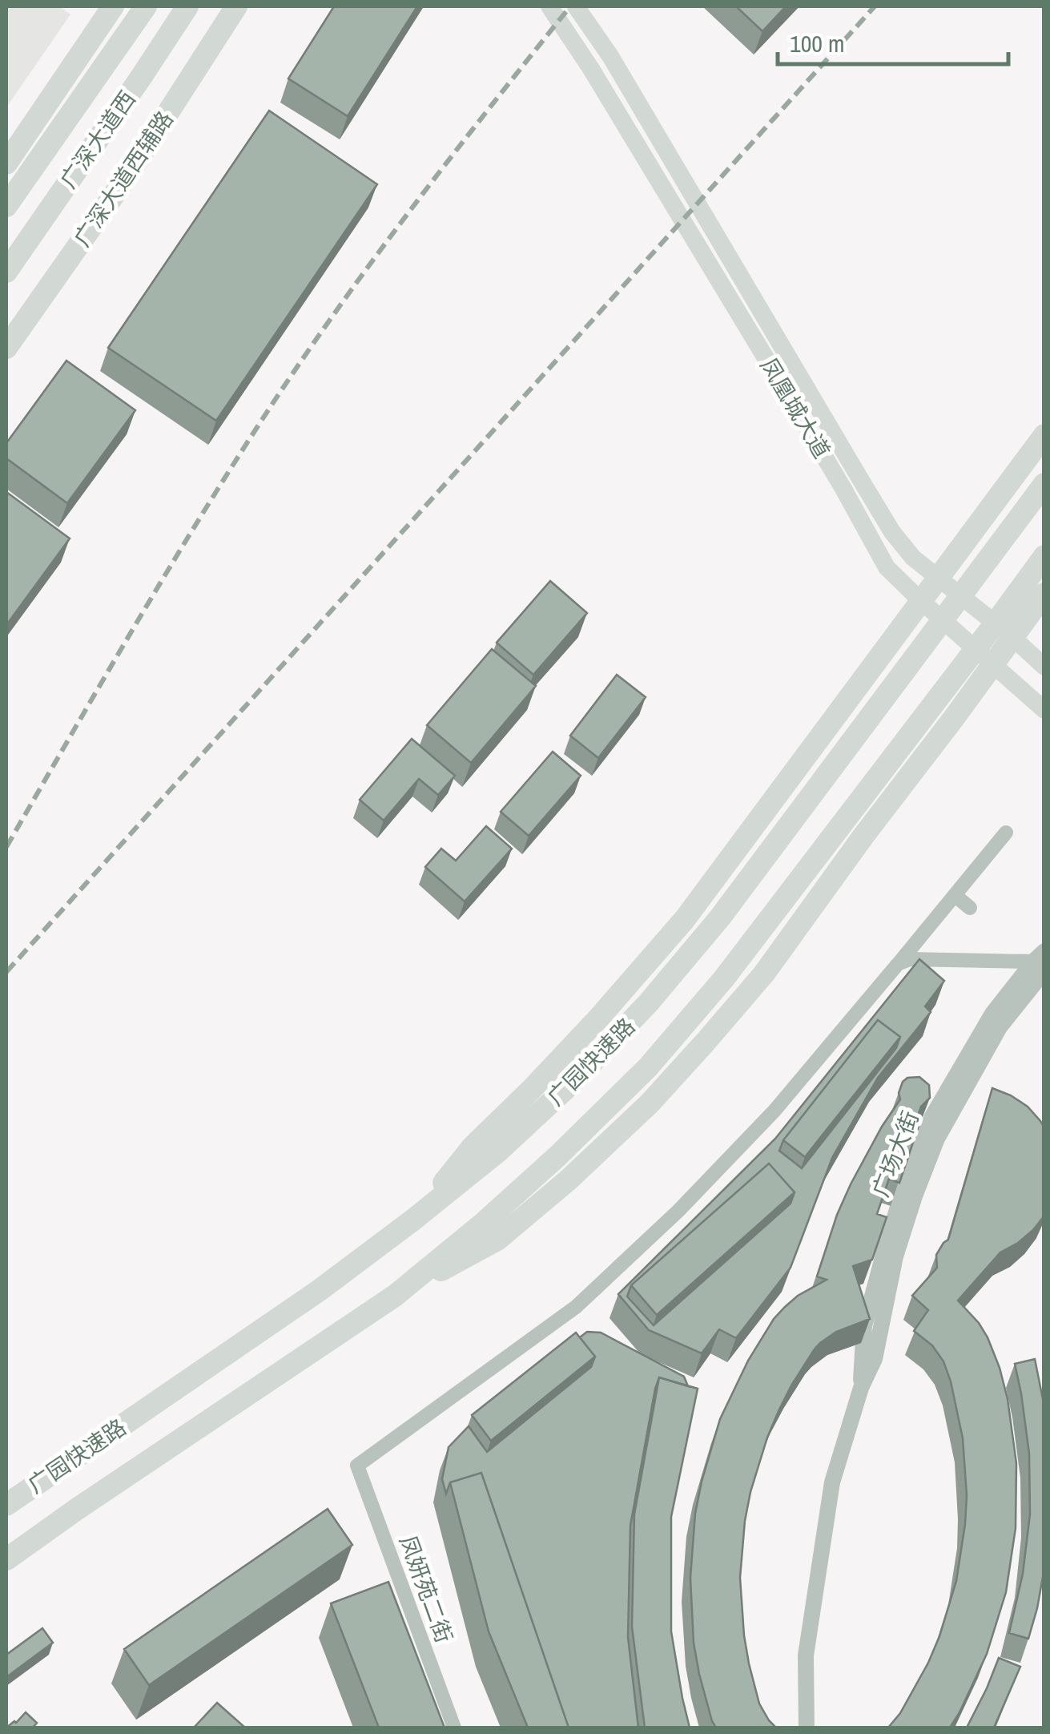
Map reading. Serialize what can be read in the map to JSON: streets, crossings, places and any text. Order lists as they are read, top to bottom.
{
  "streets": {
    "main road": [
      "广深大道西",
      "广深大道西辅路",
      "凤凰城大道",
      "广园快速路"
    ],
    "street": ["广场大街", "凤妍苑二街"]
  },
  "scale_bar": "100 m"
}
